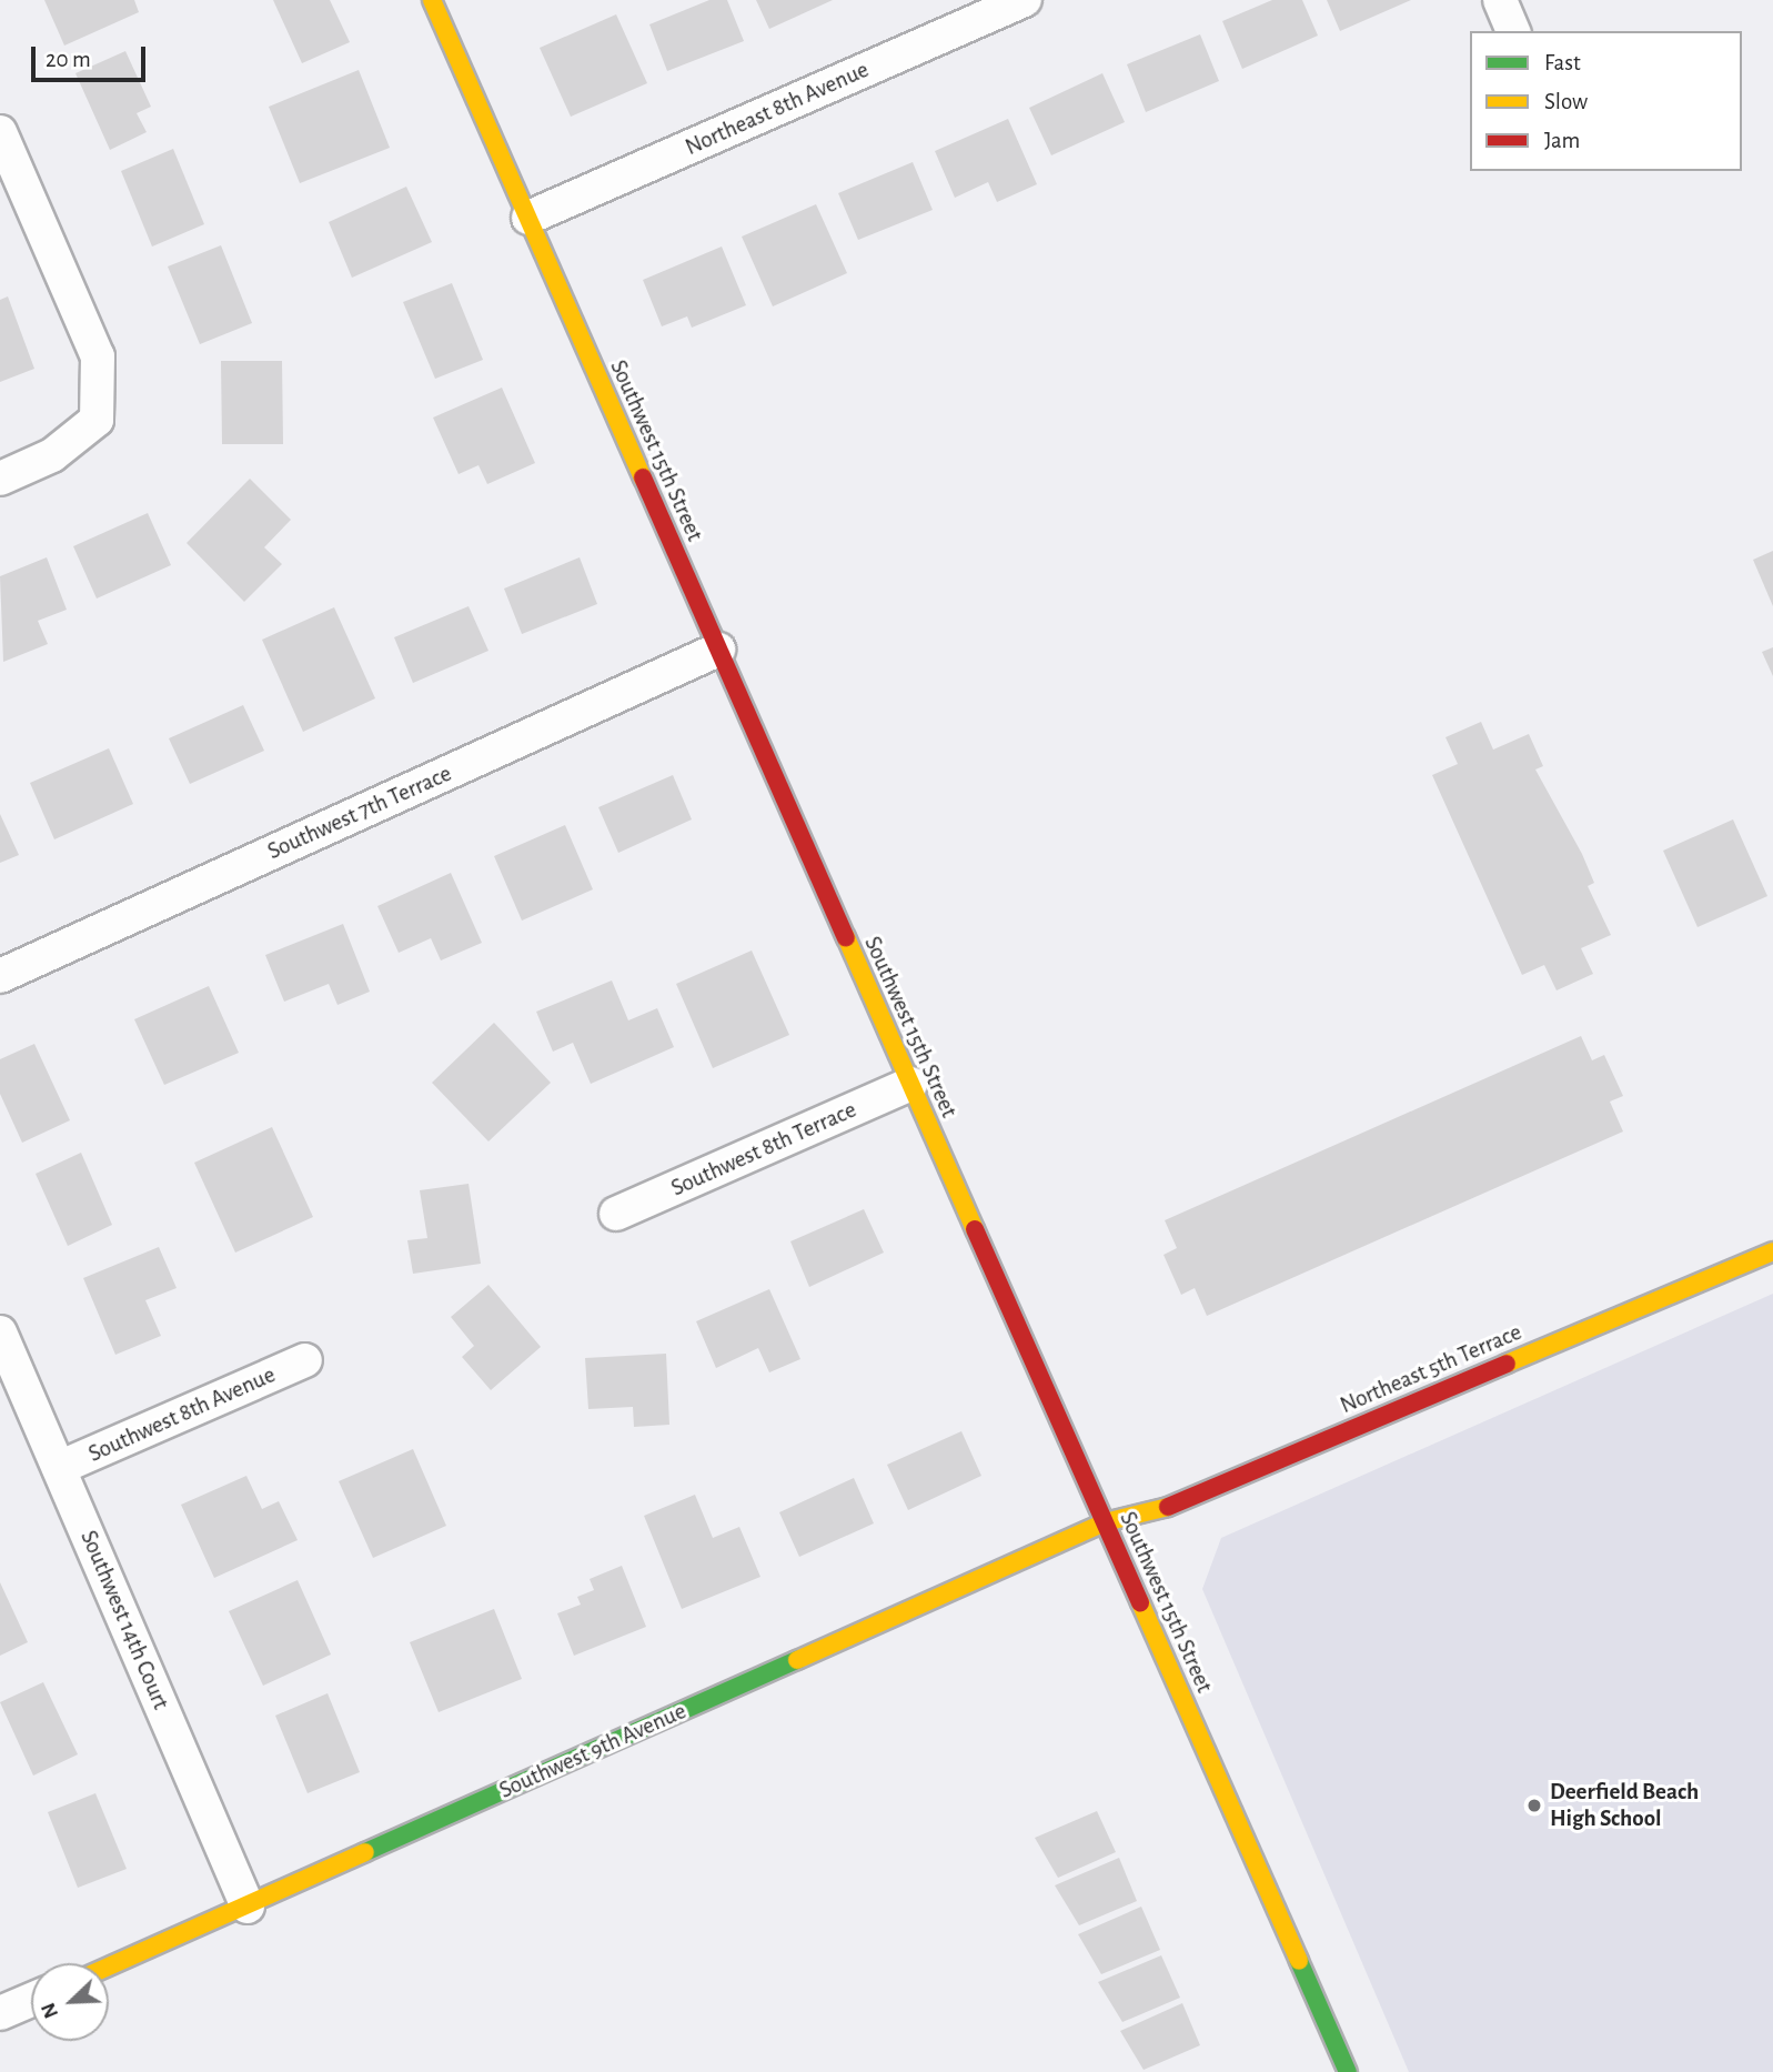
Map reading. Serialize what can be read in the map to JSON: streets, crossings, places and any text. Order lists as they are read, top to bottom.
{
  "streets": {
    "street": [
      "Northeast 8th Avenue",
      "Southwest 15th Street",
      "Southwest 7th Terrace",
      "Southwest 8th Terrace",
      "Northeast 5th Terrace",
      "Southwest 8th Avenue",
      "Southwest 14th Court",
      "Southwest 9th Avenue"
    ]
  },
  "crossings": [
    ["Northeast 8th Avenue", "Southwest 15th Street"],
    ["Southwest 15th Street", "Southwest 7th Terrace"],
    ["Southwest 15th Street", "Southwest 8th Terrace"],
    ["Southwest 15th Street", "Northeast 5th Terrace"],
    ["Southwest 15th Street", "Southwest 9th Avenue"],
    ["Northeast 5th Terrace", "Southwest 9th Avenue"],
    ["Southwest 8th Avenue", "Southwest 14th Court"],
    ["Southwest 14th Court", "Southwest 9th Avenue"]
  ],
  "places": ["Deerfield Beach High School"],
  "legend": ["Fast", "Slow", "Jam"],
  "scale_bar": "20 m",
  "north": "bottom left"
}
